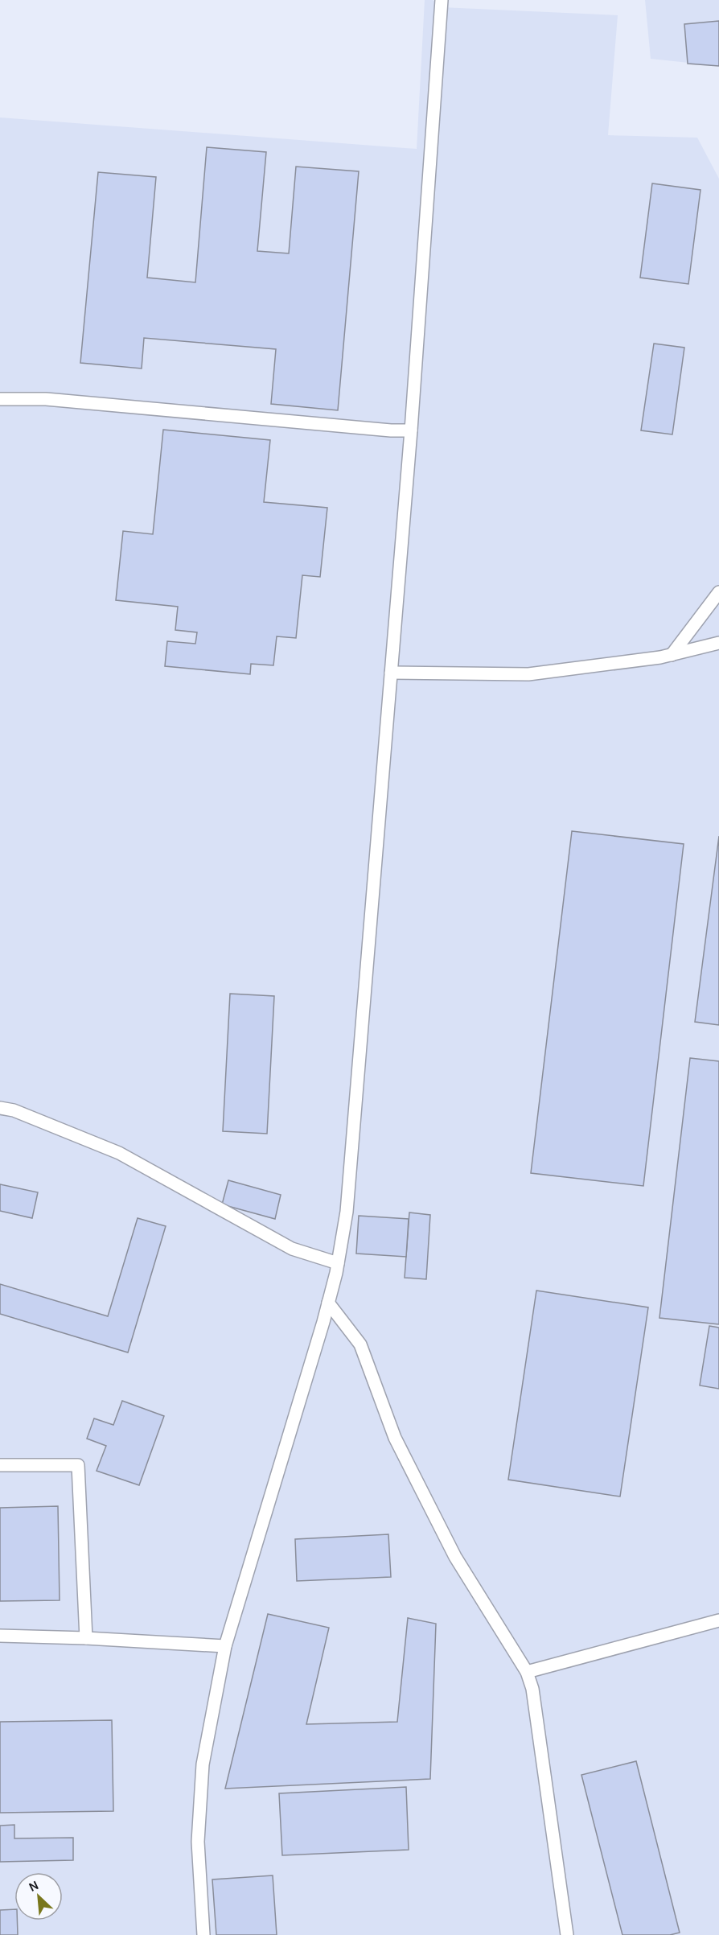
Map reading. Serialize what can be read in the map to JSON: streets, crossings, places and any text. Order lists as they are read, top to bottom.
{
  "north": "top left"
}
